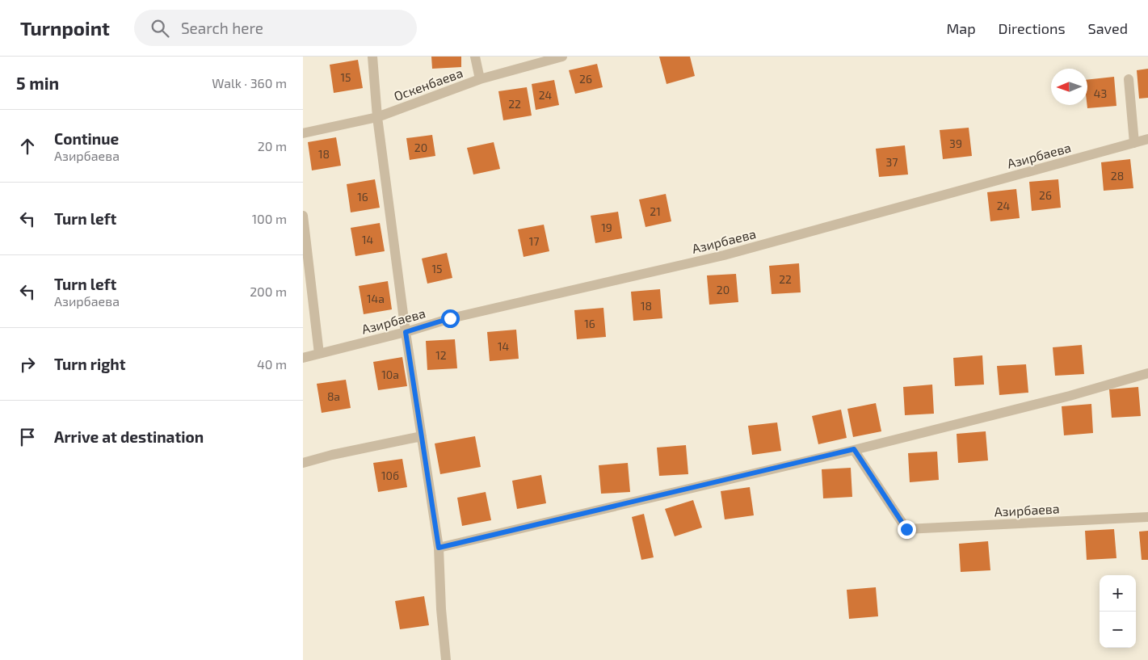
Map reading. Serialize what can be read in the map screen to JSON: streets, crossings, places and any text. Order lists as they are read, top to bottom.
{
  "streets": {
    "street": ["Оскенбаева", "Азирбаева"]
  },
  "house_numbers": [
    "15",
    "26",
    "43",
    "24",
    "22",
    "39",
    "20",
    "18",
    "37",
    "28",
    "26",
    "16",
    "24",
    "21",
    "19",
    "14",
    "17",
    "15",
    "22",
    "20",
    "14а",
    "18",
    "16",
    "14",
    "12",
    "10а",
    "8а",
    "10б"
  ],
  "north": "left",
  "page": {
    "header": "Turnpoint",
    "search": "Search here",
    "nav": ["Map", "Directions", "Saved"],
    "heading": ["5 min", "Walk · 360 m"],
    "list": [
      ["Continue", "Азирбаева", "20 m"],
      ["Turn left", "100 m"],
      ["Turn left", "Азирбаева", "200 m"],
      ["Turn right", "40 m"],
      "Arrive at destination"
    ],
    "map_buttons": ["+", "−"]
  }
}
